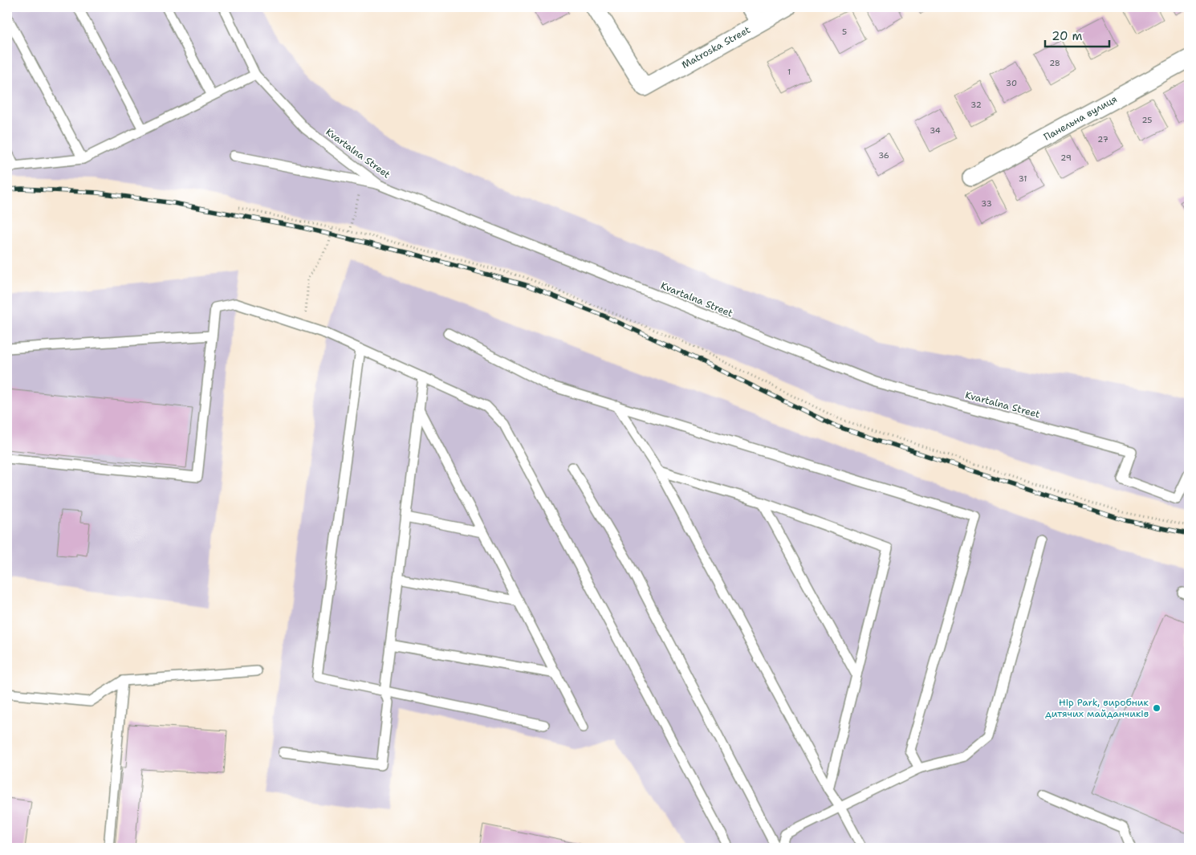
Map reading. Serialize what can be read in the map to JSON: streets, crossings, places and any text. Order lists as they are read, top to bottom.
{
  "streets": {
    "street": ["Matroska Street", "Панельна вулиця"],
    "lane": ["Kvartalna Street"]
  },
  "places": ["Hip Park, виробник дитячих майданчиків"],
  "house_numbers": [
    "5",
    "28",
    "1",
    "30",
    "32",
    "25",
    "34",
    "27",
    "36",
    "29",
    "31",
    "33"
  ],
  "scale_bar": "20 m"
}
